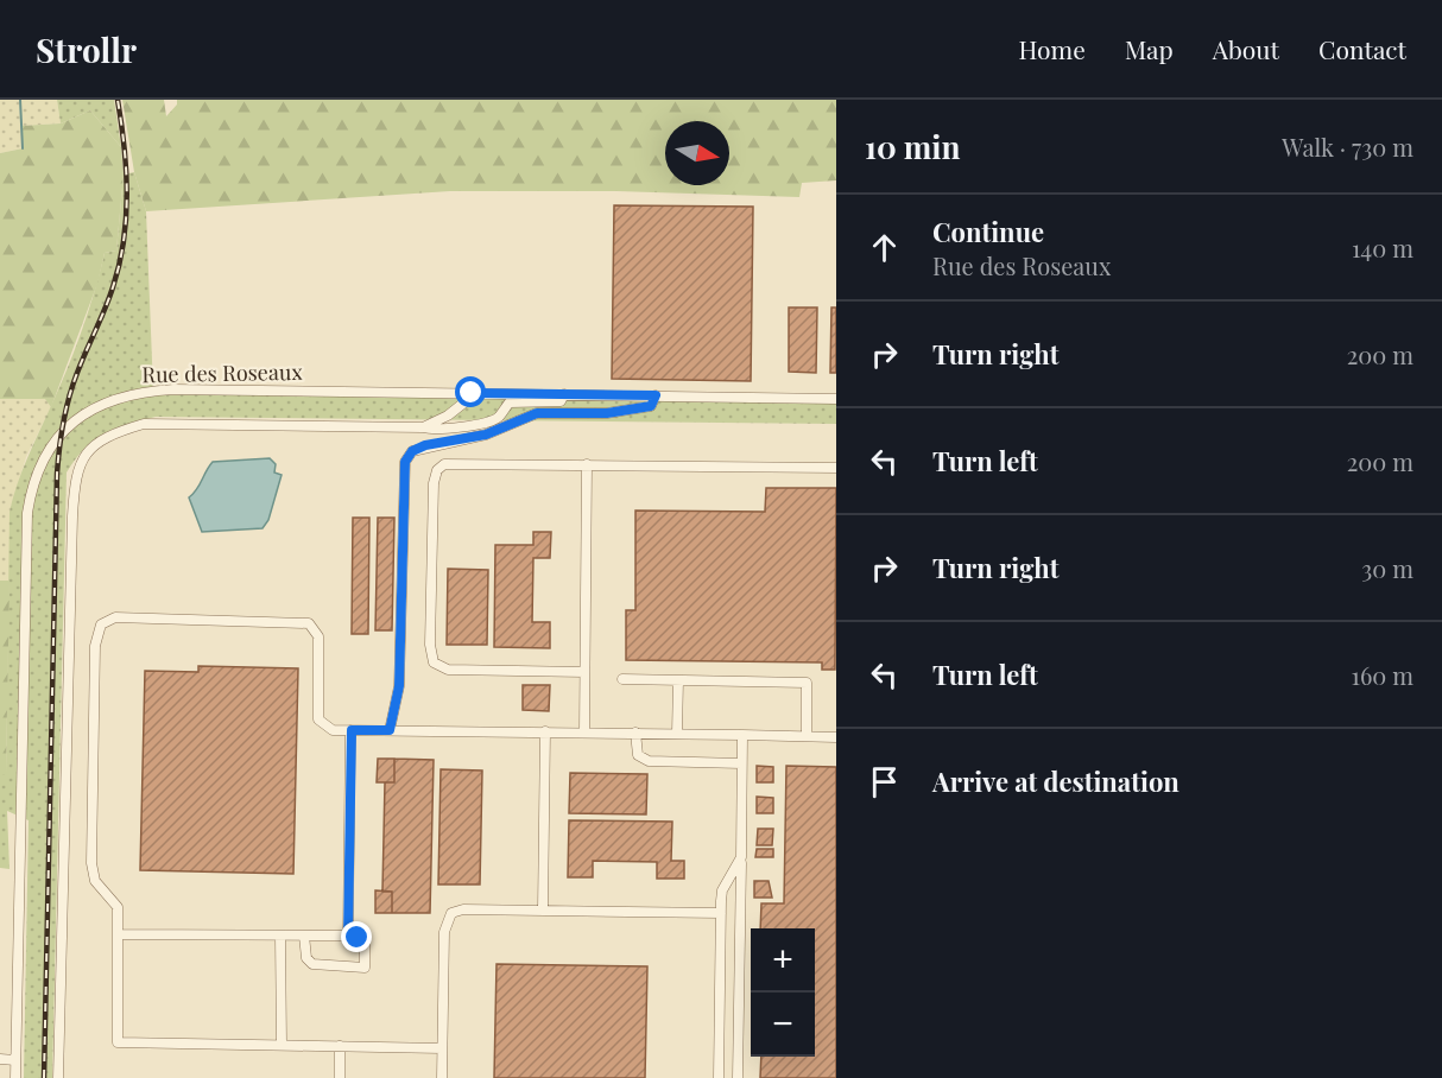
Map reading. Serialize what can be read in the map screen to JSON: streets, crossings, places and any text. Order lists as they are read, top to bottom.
{
  "streets": {
    "street": ["Rue des Roseaux"]
  },
  "north": "right",
  "page": {
    "header": "Strollr",
    "nav": [
      "Home",
      "Map",
      "About",
      "Contact"
    ],
    "heading": ["10 min", "Walk · 730 m"],
    "list": [
      ["Continue", "Rue des Roseaux", "140 m"],
      ["Turn right", "200 m"],
      ["Turn left", "200 m"],
      ["Turn right", "30 m"],
      ["Turn left", "160 m"],
      "Arrive at destination"
    ],
    "map_buttons": ["+", "−"]
  }
}
